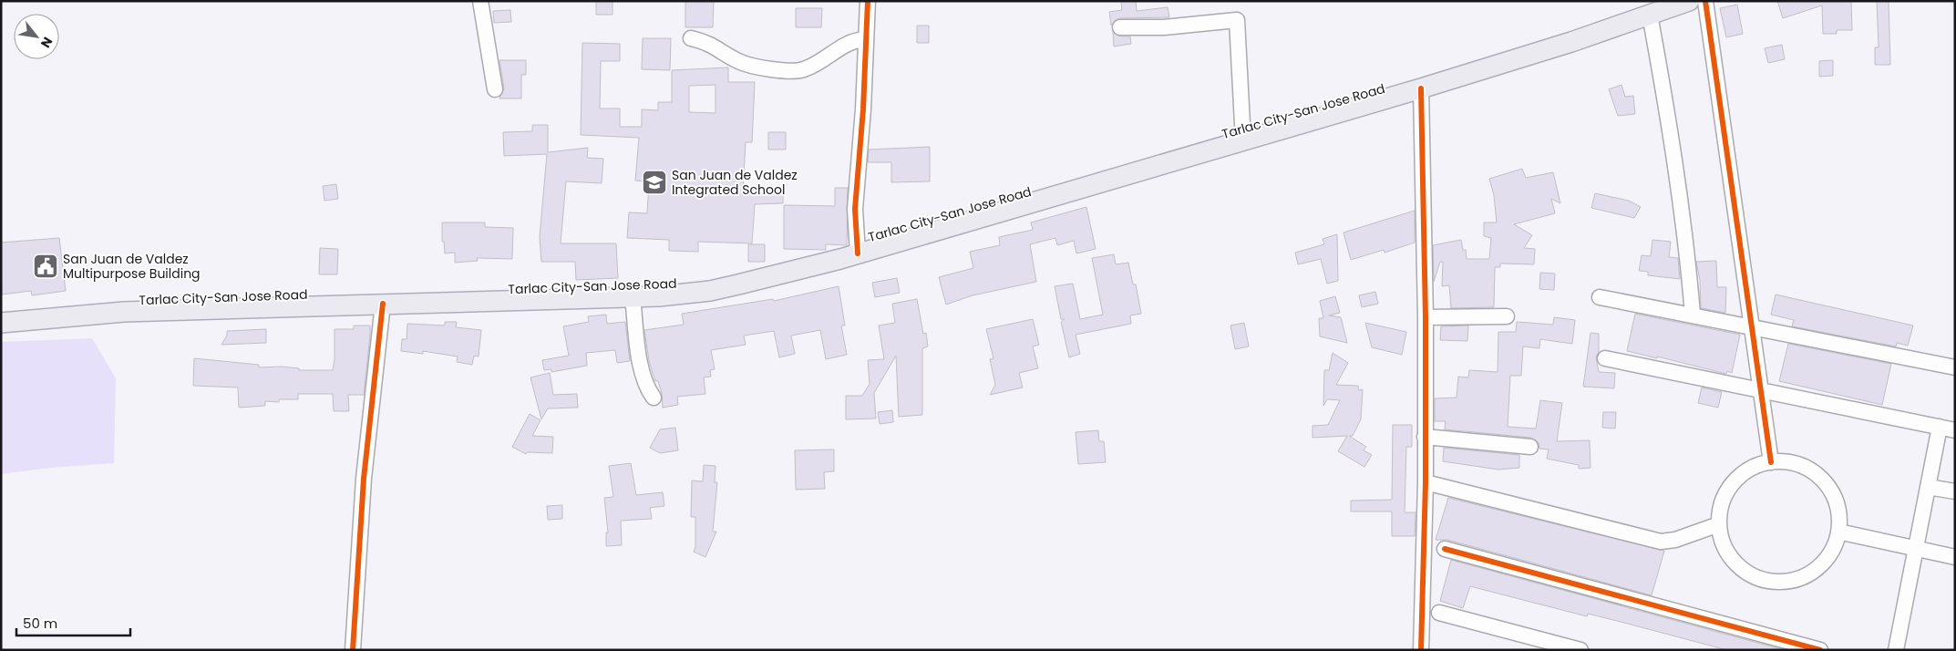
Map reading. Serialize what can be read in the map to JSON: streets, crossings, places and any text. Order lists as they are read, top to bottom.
{
  "streets": {
    "main road": ["Tarlac City-San Jose Road"]
  },
  "places": {
    "school or university": ["San Juan de Valdez Integrated School"],
    "public building": ["San Juan de Valdez Multipurpose Building"]
  },
  "scale_bar": "50 m",
  "north": "bottom right"
}
